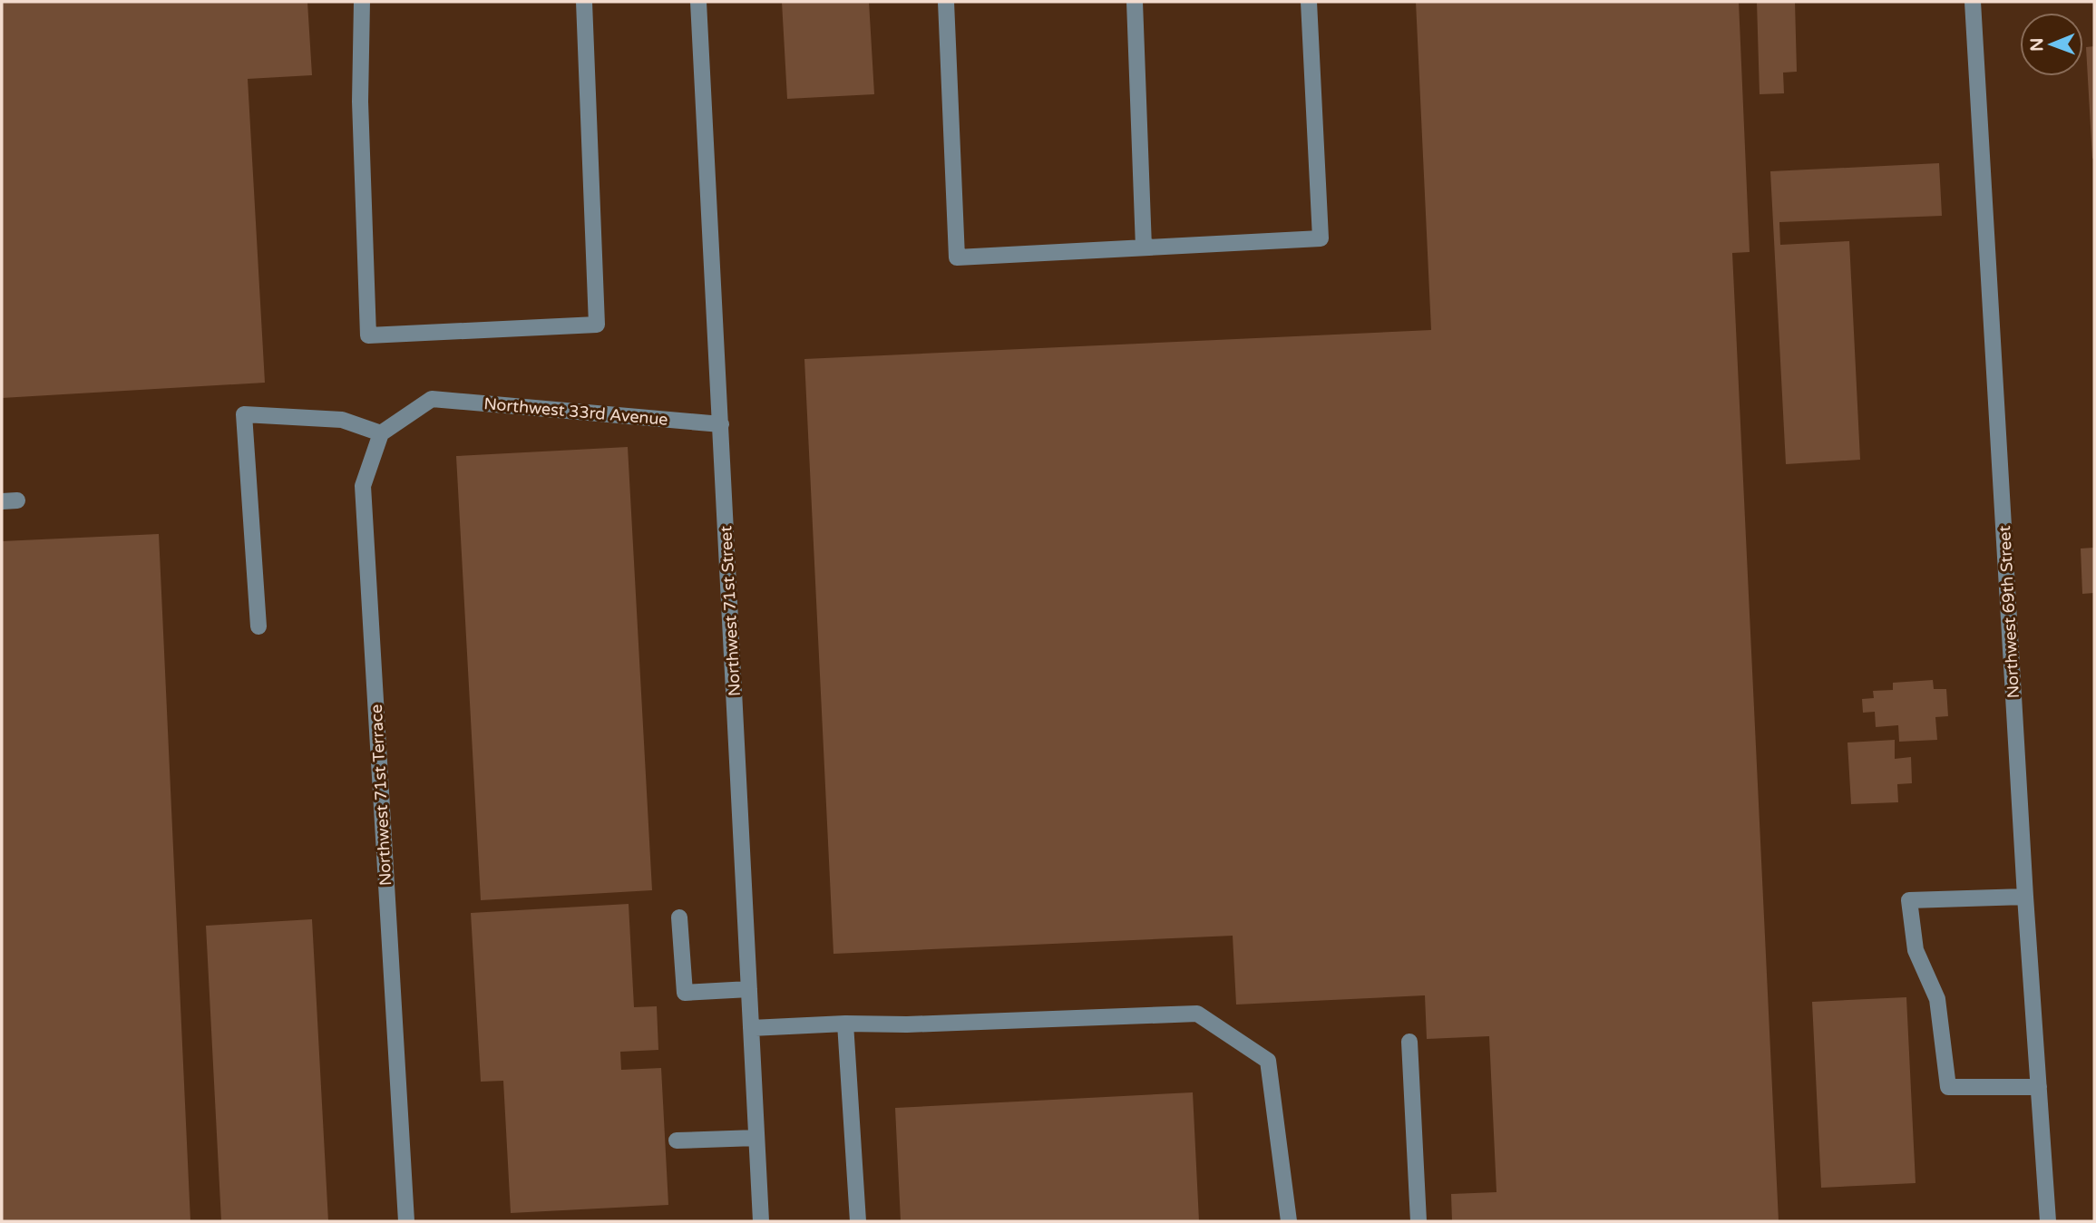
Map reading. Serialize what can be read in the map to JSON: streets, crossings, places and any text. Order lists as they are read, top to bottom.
{
  "streets": {
    "street": [
      "Northwest 33rd Avenue",
      "Northwest 71st Street",
      "Northwest 69th Street",
      "Northwest 71st Terrace"
    ]
  },
  "crossings": [
    ["Northwest 33rd Avenue", "Northwest 71st Street"],
    ["Northwest 33rd Avenue", "Northwest 71st Terrace"]
  ],
  "north": "left"
}
